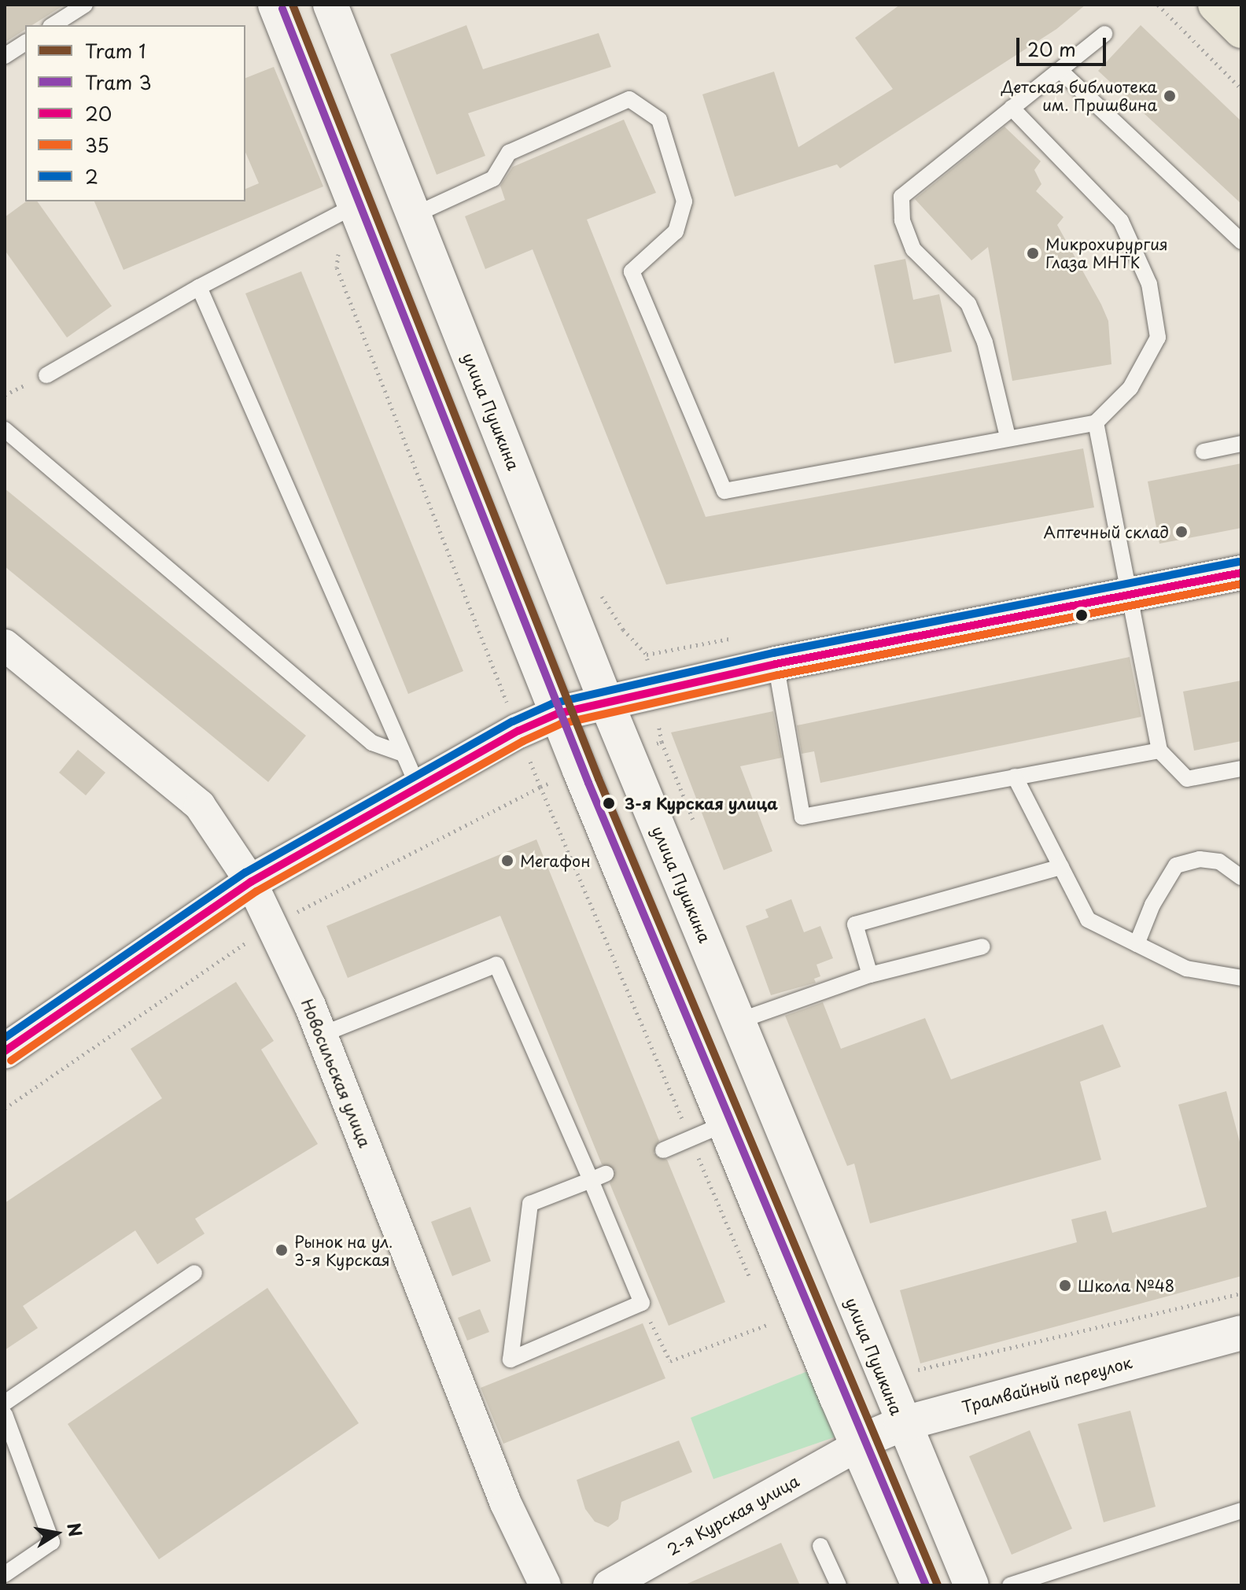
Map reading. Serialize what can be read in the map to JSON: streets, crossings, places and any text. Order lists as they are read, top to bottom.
{
  "streets": {
    "main road": ["улица Пушкина", "Трамвайный переулок"],
    "street": ["Новосильская улица", "2-я Курская улица"]
  },
  "crossings": [
    ["улица Пушкина", "Трамвайный переулок"],
    ["Трамвайный переулок", "2-я Курская улица"]
  ],
  "places": [
    "Детская библиотека им. Пришвина",
    "Микрохирургия Глаза МНТК",
    "Аптечный склад",
    "3-я Курская улица",
    "Мегафон",
    "Рынок на ул. 3-я Курская",
    "Школа №48"
  ],
  "lines": [
    "tram line 1",
    "tram line 3",
    "transit line 2",
    "transit line 20",
    "transit line 35"
  ],
  "legend": [
    "Tram 1",
    "Tram 3",
    "20",
    "35",
    "2"
  ],
  "scale_bar": "20 m",
  "north": "right"
}
